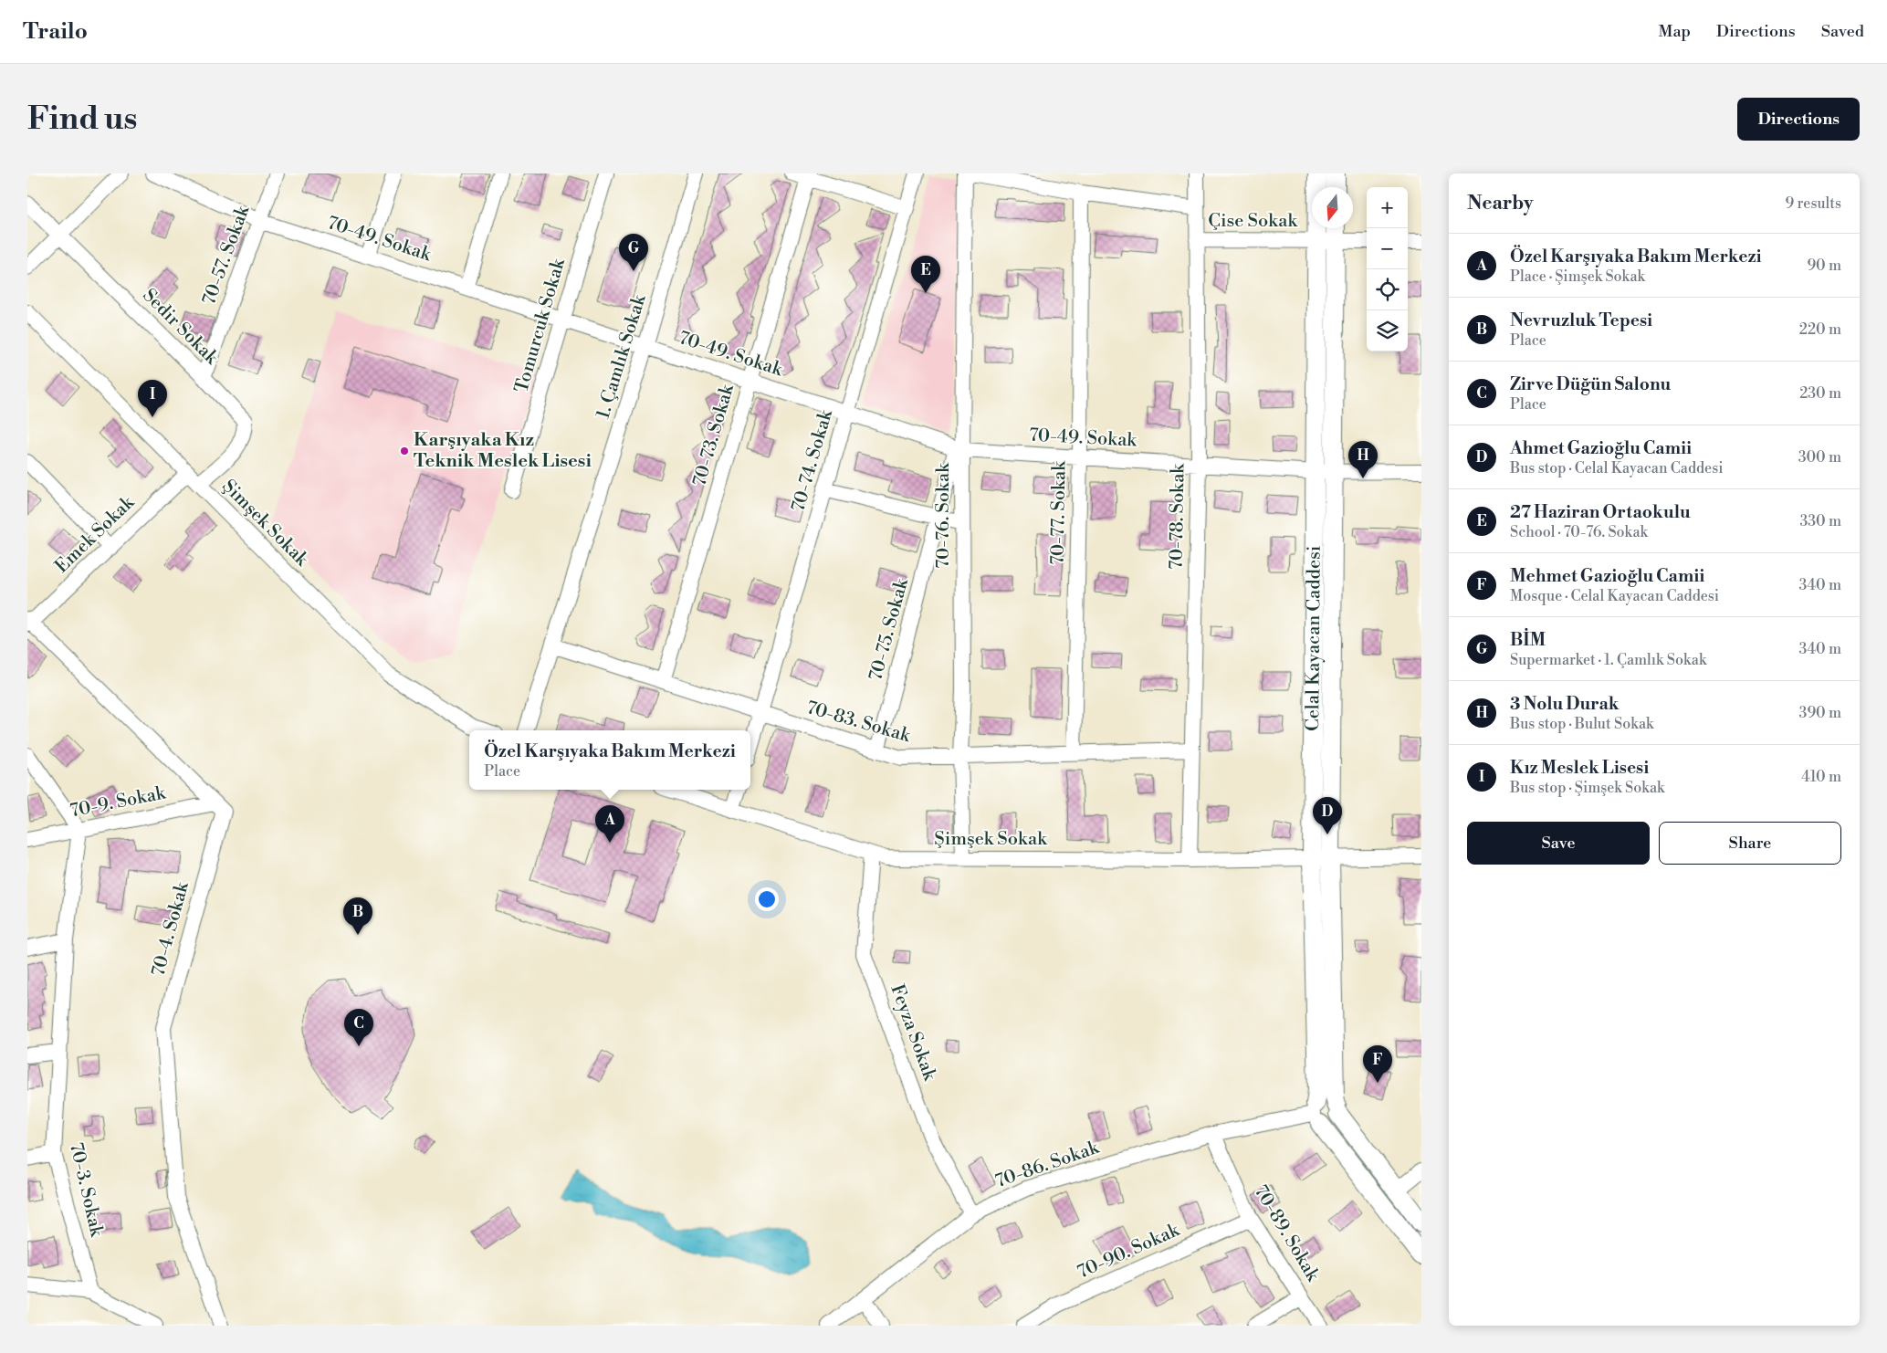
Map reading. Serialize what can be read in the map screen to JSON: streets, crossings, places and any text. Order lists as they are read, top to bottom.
{
  "streets": {
    "street": [
      "Çise Sokak",
      "70-49. Sokak",
      "70-57. Sokak",
      "Tomurcuk Sokak",
      "Sedir Sokak",
      "1. Çamlık Sokak",
      "70-73. Sokak",
      "70-74. Sokak",
      "70-77. Sokak",
      "70-76. Sokak",
      "70-78. Sokak",
      "Şimşek Sokak",
      "Emek Sokak",
      "70-75. Sokak",
      "Celal Kayacan Caddesi",
      "70-83. Sokak",
      "70-9. Sokak",
      "70-4. Sokak",
      "Feyza Sokak",
      "70-86. Sokak",
      "70-3. Sokak",
      "70-89. Sokak",
      "70-90. Sokak"
    ]
  },
  "crossings": [
    ["Çise Sokak", "70-78. Sokak"],
    ["Çise Sokak", "Celal Kayacan Caddesi"],
    ["70-49. Sokak", "70-57. Sokak"],
    ["70-49. Sokak", "Tomurcuk Sokak"],
    ["70-49. Sokak", "1. Çamlık Sokak"],
    ["70-49. Sokak", "70-73. Sokak"],
    ["70-49. Sokak", "70-74. Sokak"],
    ["70-49. Sokak", "70-77. Sokak"],
    ["70-49. Sokak", "70-76. Sokak"],
    ["70-49. Sokak", "70-78. Sokak"],
    ["70-49. Sokak", "70-75. Sokak"],
    ["70-49. Sokak", "Celal Kayacan Caddesi"],
    ["70-57. Sokak", "Sedir Sokak"],
    ["Sedir Sokak", "Şimşek Sokak"],
    ["Sedir Sokak", "Emek Sokak"],
    ["1. Çamlık Sokak", "70-83. Sokak"],
    ["70-73. Sokak", "70-83. Sokak"],
    ["70-74. Sokak", "70-83. Sokak"],
    ["70-77. Sokak", "70-83. Sokak"],
    ["70-76. Sokak", "Şimşek Sokak"],
    ["70-76. Sokak", "70-75. Sokak"],
    ["70-76. Sokak", "70-83. Sokak"],
    ["70-78. Sokak", "Şimşek Sokak"],
    ["70-78. Sokak", "70-83. Sokak"],
    ["Şimşek Sokak", "Emek Sokak"],
    ["Şimşek Sokak", "Celal Kayacan Caddesi"],
    ["Şimşek Sokak", "Feyza Sokak"],
    ["Emek Sokak", "70-4. Sokak"],
    ["70-75. Sokak", "70-83. Sokak"],
    ["Celal Kayacan Caddesi", "70-86. Sokak"],
    ["70-9. Sokak", "70-4. Sokak"],
    ["70-9. Sokak", "70-3. Sokak"],
    ["Feyza Sokak", "70-86. Sokak"],
    ["70-86. Sokak", "70-89. Sokak"],
    ["70-89. Sokak", "70-90. Sokak"]
  ],
  "places": ["Karşıyaka Kız Teknik Meslek Lisesi"],
  "north": "bottom",
  "page": {
    "header": "Trailo",
    "nav": ["Map", "Directions", "Saved"],
    "buttons": [
      "Directions",
      ["Save", "Share"]
    ],
    "title": "Find us",
    "heading": ["Nearby", "9 results"],
    "map_buttons": ["+", "−"],
    "list": [
      {
        "mark": "A",
        "name": "Özel Karşıyaka Bakım Merkezi",
        "note": "Place · Şimşek Sokak",
        "value": "90 m"
      },
      {
        "mark": "B",
        "name": "Nevruzluk Tepesi",
        "note": "Place",
        "value": "220 m"
      },
      {
        "mark": "C",
        "name": "Zirve Düğün Salonu",
        "note": "Place",
        "value": "230 m"
      },
      {
        "mark": "D",
        "name": "Ahmet Gazioğlu Camii",
        "note": "Bus stop · Celal Kayacan Caddesi",
        "value": "300 m"
      },
      {
        "mark": "E",
        "name": "27 Haziran Ortaokulu",
        "note": "School · 70-76. Sokak",
        "value": "330 m"
      },
      {
        "mark": "F",
        "name": "Mehmet Gazioğlu Camii",
        "note": "Mosque · Celal Kayacan Caddesi",
        "value": "340 m"
      },
      {
        "mark": "G",
        "name": "BİM",
        "note": "Supermarket · 1. Çamlık Sokak",
        "value": "340 m"
      },
      {
        "mark": "H",
        "name": "3 Nolu Durak",
        "note": "Bus stop · Bulut Sokak",
        "value": "390 m"
      },
      {
        "mark": "I",
        "name": "Kız Meslek Lisesi",
        "note": "Bus stop · Şimşek Sokak",
        "value": "410 m"
      }
    ],
    "pins": [
      "G",
      "E",
      "I",
      "H",
      "D",
      "A",
      "B",
      "C",
      "F"
    ],
    "popup": ["Özel Karşıyaka Bakım Merkezi", "Place"]
  }
}
